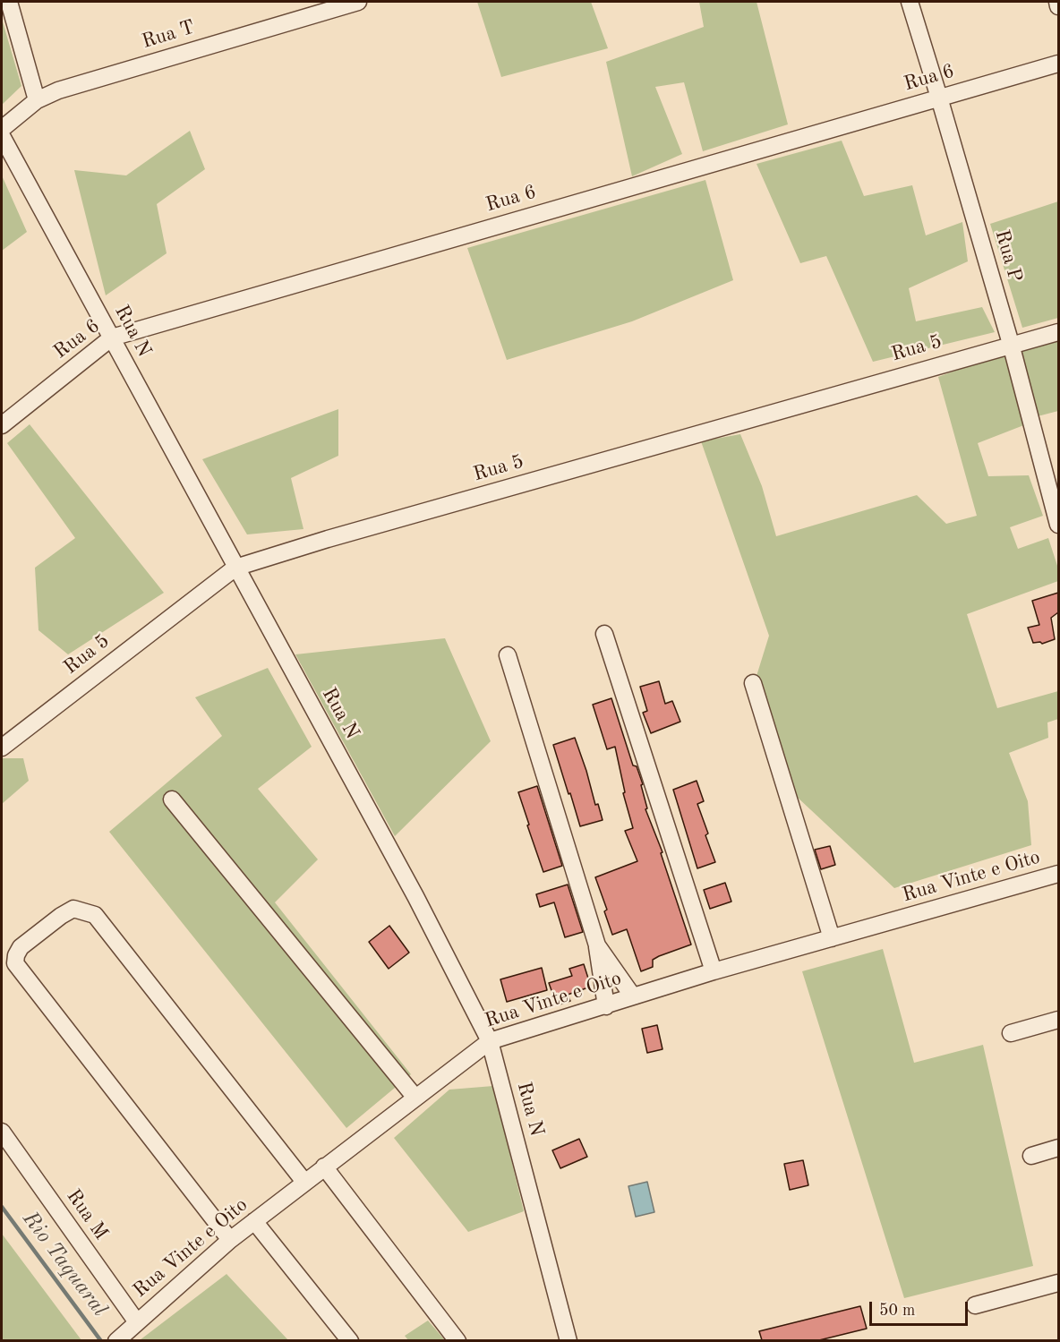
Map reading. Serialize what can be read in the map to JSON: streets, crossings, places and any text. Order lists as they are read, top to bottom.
{
  "streets": {
    "street": [
      "Rua T",
      "Rua 6",
      "Rua P",
      "Rua N",
      "Rua 5",
      "Rua Vinte e Oito",
      "Rua M"
    ]
  },
  "crossings": [
    ["Rua 6", "Rua P"],
    ["Rua 6", "Rua N"],
    ["Rua P", "Rua 5"],
    ["Rua N", "Rua 5"],
    ["Rua N", "Rua Vinte e Oito"],
    ["Rua Vinte e Oito", "Rua M"]
  ],
  "water": ["Rio Taquaral"],
  "scale_bar": "50 m"
}
